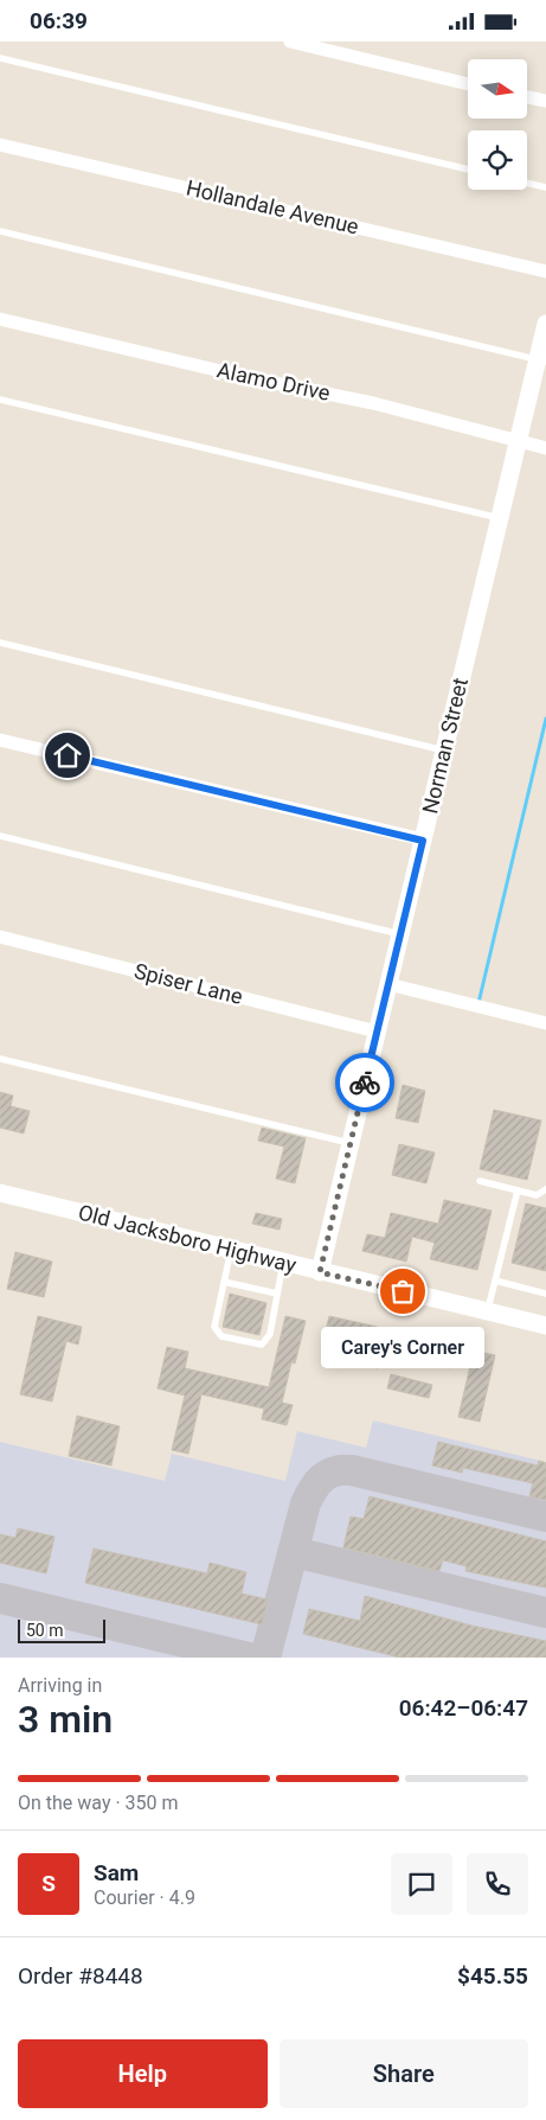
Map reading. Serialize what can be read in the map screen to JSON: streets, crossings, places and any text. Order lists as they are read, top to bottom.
{
  "streets": {
    "street": [
      "Hollandale Avenue",
      "Alamo Drive",
      "Norman Street",
      "Spiser Lane",
      "Old Jacksboro Highway"
    ]
  },
  "crossings": [
    ["Alamo Drive", "Norman Street"],
    ["Norman Street", "Spiser Lane"],
    ["Norman Street", "Old Jacksboro Highway"]
  ],
  "places": ["Carey's Corner"],
  "scale_bar": "50 m",
  "north": "right",
  "page": {
    "status": "06:39",
    "bubble": "Carey's Corner",
    "scale": "50 m",
    "heading": ["3 min", "Arriving in", "06:42–06:47"],
    "panel": [
      "Sam",
      "Courier · 4.9",
      "Order #8448",
      "$45.55"
    ],
    "bar": "On the way · 350 m",
    "round": "S",
    "buttons": ["Help", "Share"]
  }
}
